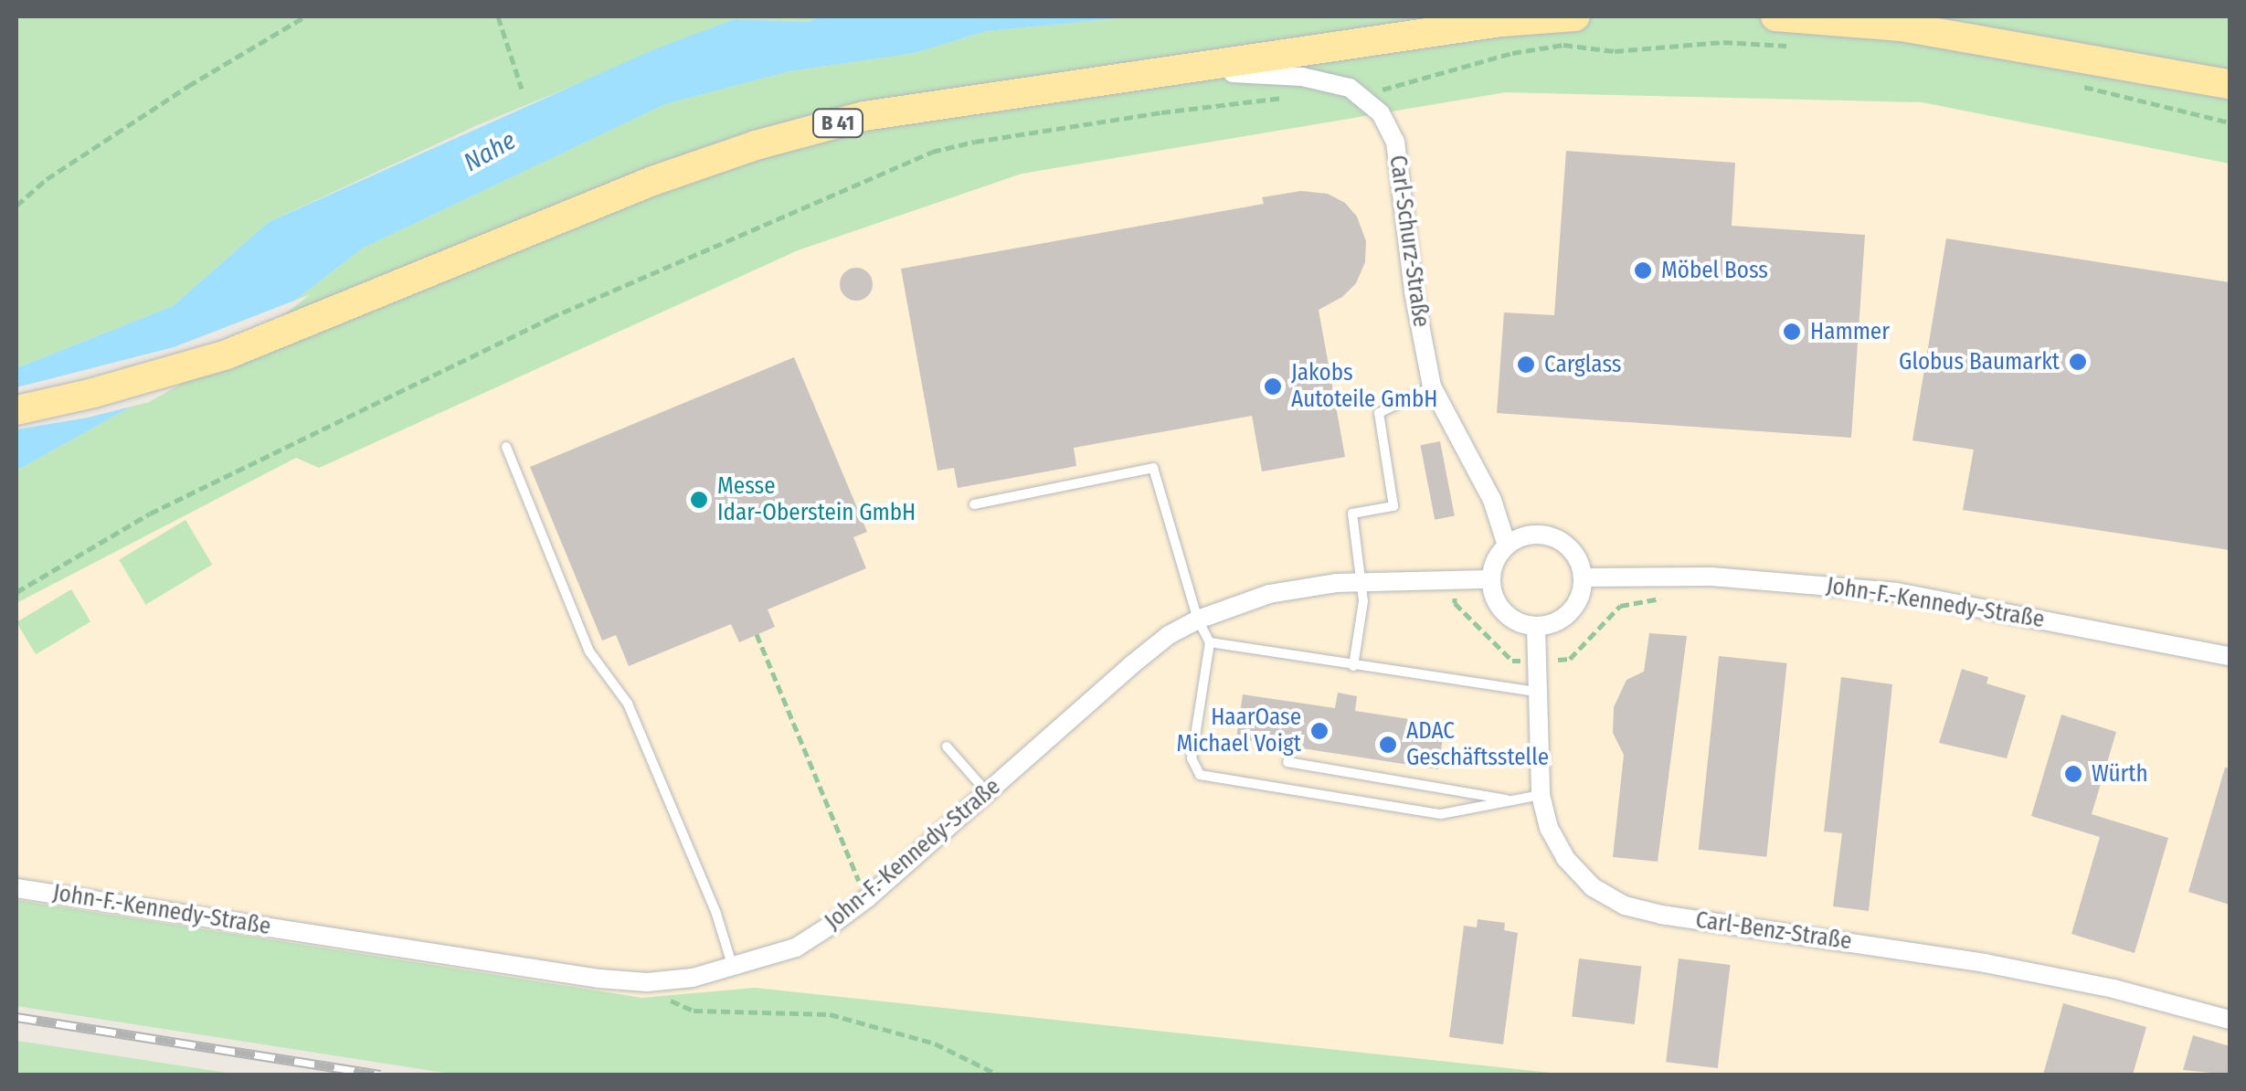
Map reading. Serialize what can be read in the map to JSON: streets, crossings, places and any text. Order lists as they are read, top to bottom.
{
  "streets": {
    "main road": ["B 41"],
    "street": ["Carl-Schurz-Straße", "John-F.-Kennedy-Straße", "Carl-Benz-Straße"]
  },
  "crossings": [
    ["Carl-Schurz-Straße", "John-F.-Kennedy-Straße"],
    ["Carl-Schurz-Straße", "Carl-Benz-Straße"],
    ["John-F.-Kennedy-Straße", "Carl-Benz-Straße"]
  ],
  "water": ["Nahe"],
  "places": [
    "Möbel Boss",
    "Hammer",
    "Globus Baumarkt",
    "Carglass",
    "Jakobs Autoteile GmbH",
    "Messe Idar-Oberstein GmbH",
    "HaarOase Michael Voigt",
    "ADAC Geschäftsstelle",
    "Würth"
  ]
}
